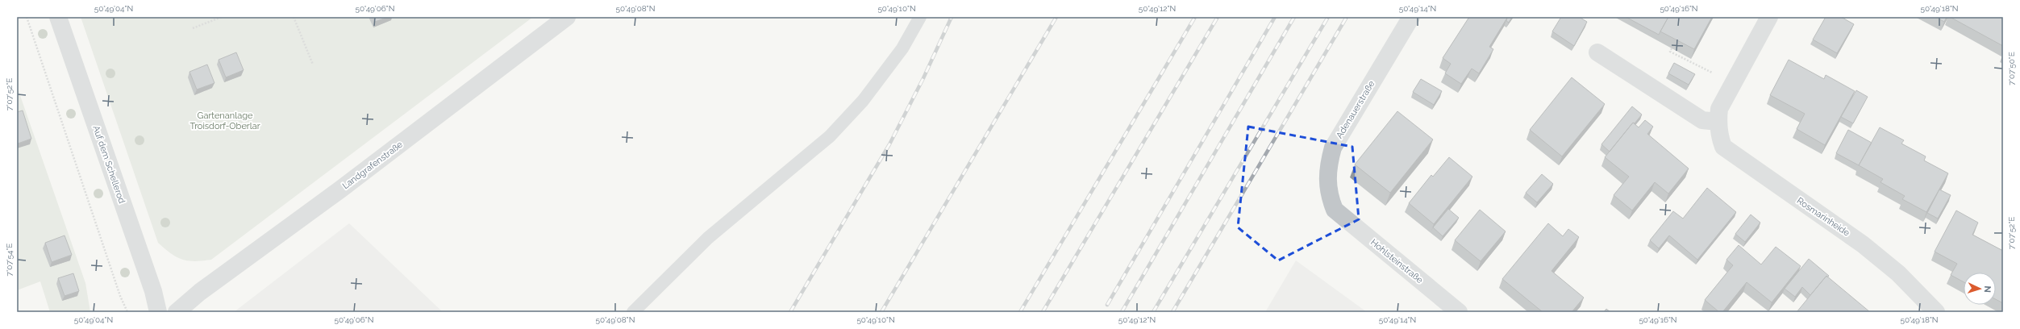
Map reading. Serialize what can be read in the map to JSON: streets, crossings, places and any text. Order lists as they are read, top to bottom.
{
  "streets": {
    "street": [
      "Adenauerstraße",
      "Auf dem Schellerod",
      "Landgrafenstraße",
      "Rosmarinheide",
      "Hohlsteinstraße"
    ]
  },
  "crossings": [
    ["Adenauerstraße", "Hohlsteinstraße"]
  ],
  "parks": ["Gartenanlage Troisdorf-Oberlar"],
  "north": "right",
  "coordinates": [
    "50°49'04\"N",
    "50°49'06\"N",
    "50°49'08\"N",
    "50°49'10\"N",
    "50°49'12\"N",
    "50°49'14\"N",
    "50°49'16\"N",
    "50°49'18\"N",
    "7°07'50\"E",
    "7°07'52\"E",
    "7°07'54\"E"
  ]
}
